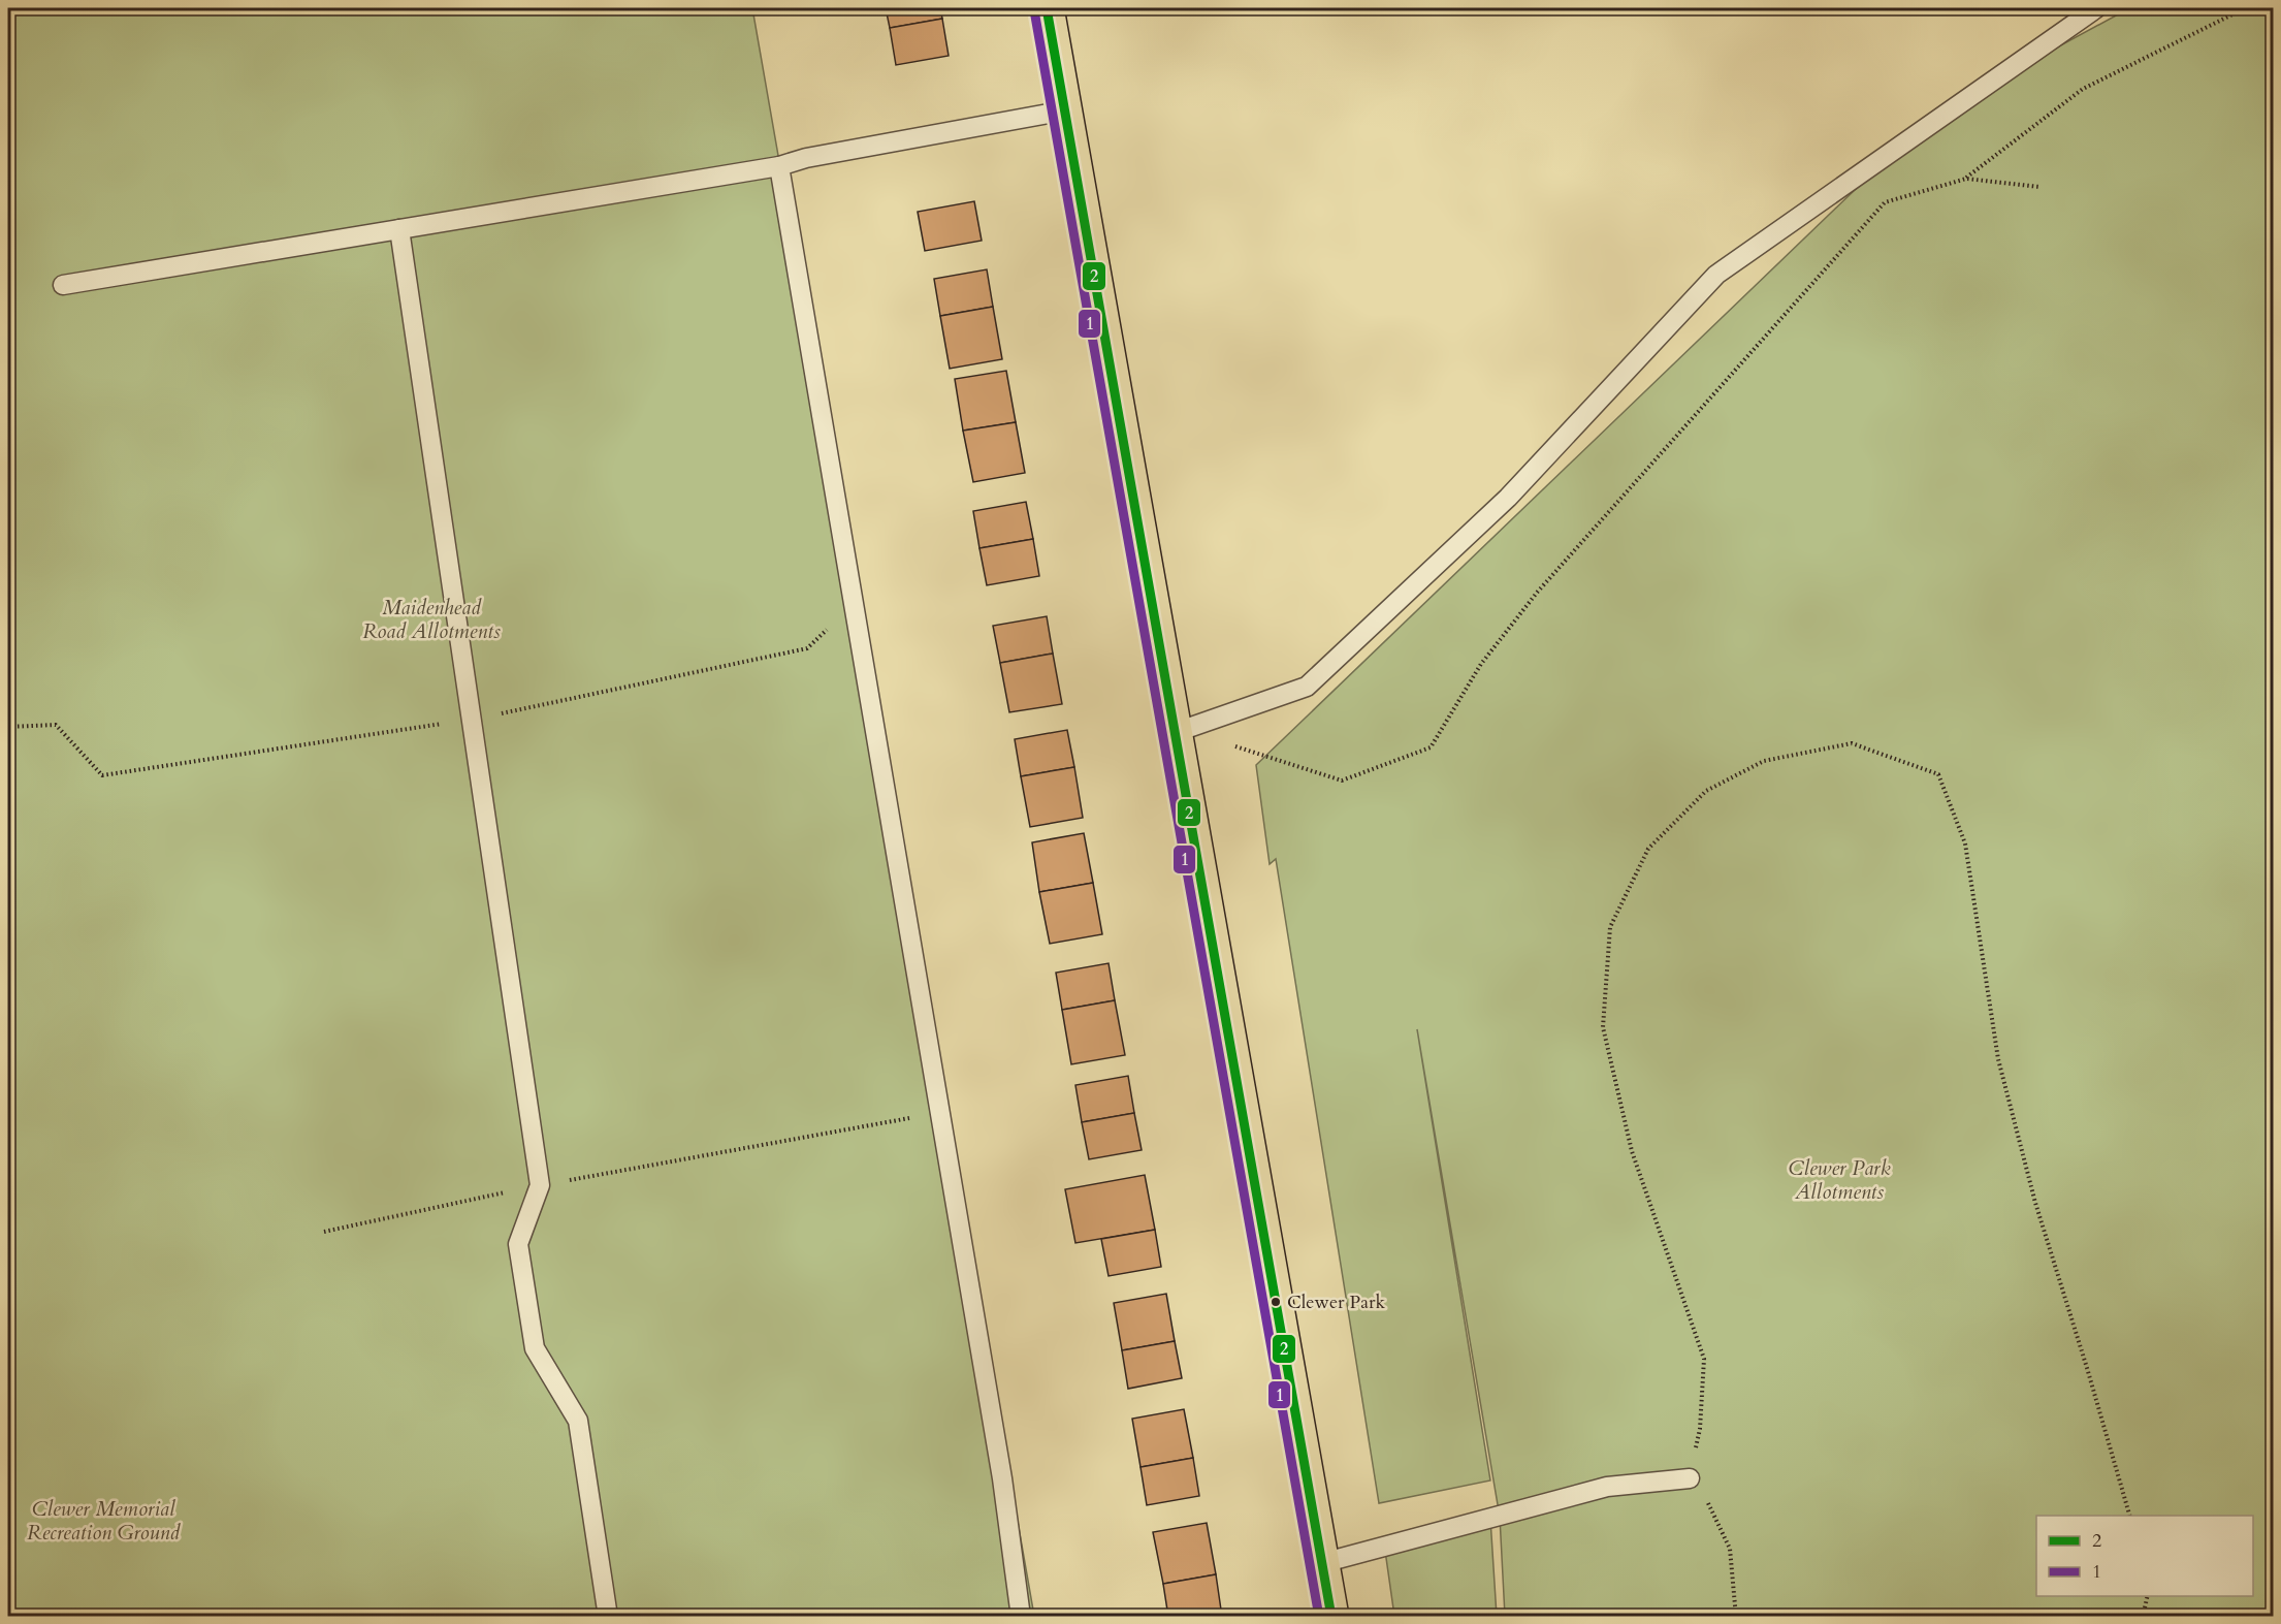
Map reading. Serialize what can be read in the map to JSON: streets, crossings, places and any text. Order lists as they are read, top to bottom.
{
  "parks": ["Maidenhead Road Allotments", "Clewer Park Allotments", "Clewer Memorial Recreation Ground"],
  "places": ["Clewer Park"],
  "lines": ["transit line 2", "transit line 1"],
  "legend": ["2", "1"]
}
